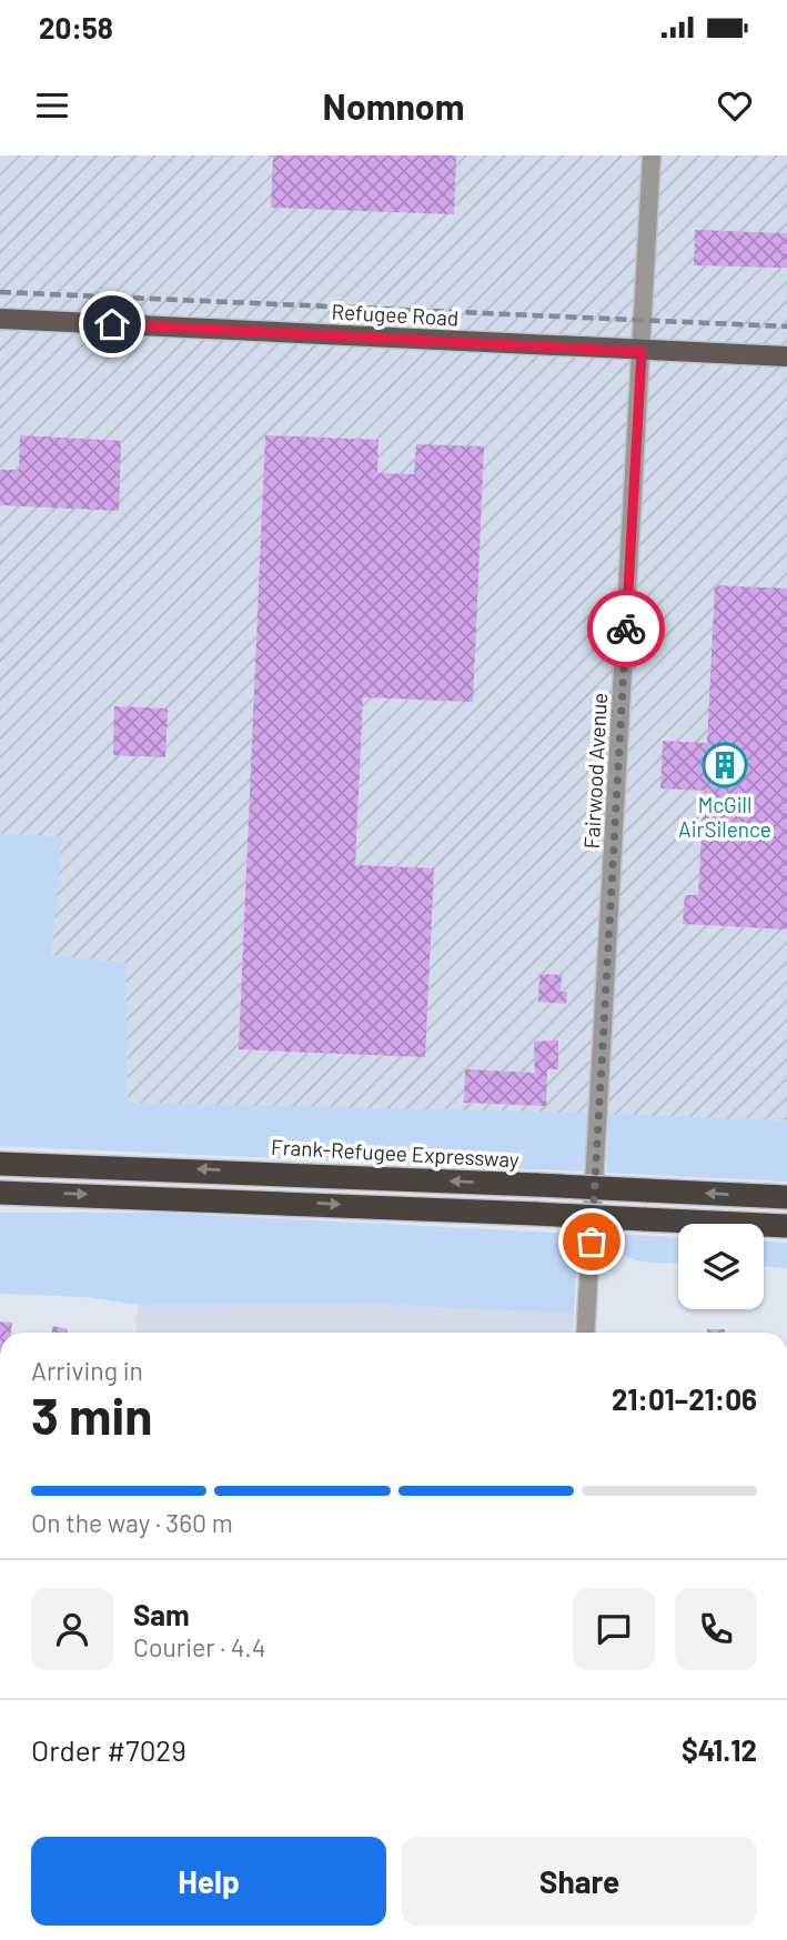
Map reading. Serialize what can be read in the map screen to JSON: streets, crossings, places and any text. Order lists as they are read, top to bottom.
{
  "streets": {
    "highway": ["Frank-Refugee Expressway"],
    "main road": ["Refugee Road"],
    "street": ["Fairwood Avenue"]
  },
  "crossings": [
    ["Refugee Road", "Fairwood Avenue"]
  ],
  "places": {
    "building": ["McGill AirSilence"]
  },
  "page": {
    "status": "20:58",
    "header": "Nomnom",
    "heading": ["3 min", "Arriving in", "21:01–21:06"],
    "panel": [
      "Sam",
      "Courier · 4.4",
      "Order #7029",
      "$41.12"
    ],
    "bar": "On the way · 360 m",
    "buttons": ["Help", "Share"]
  }
}
